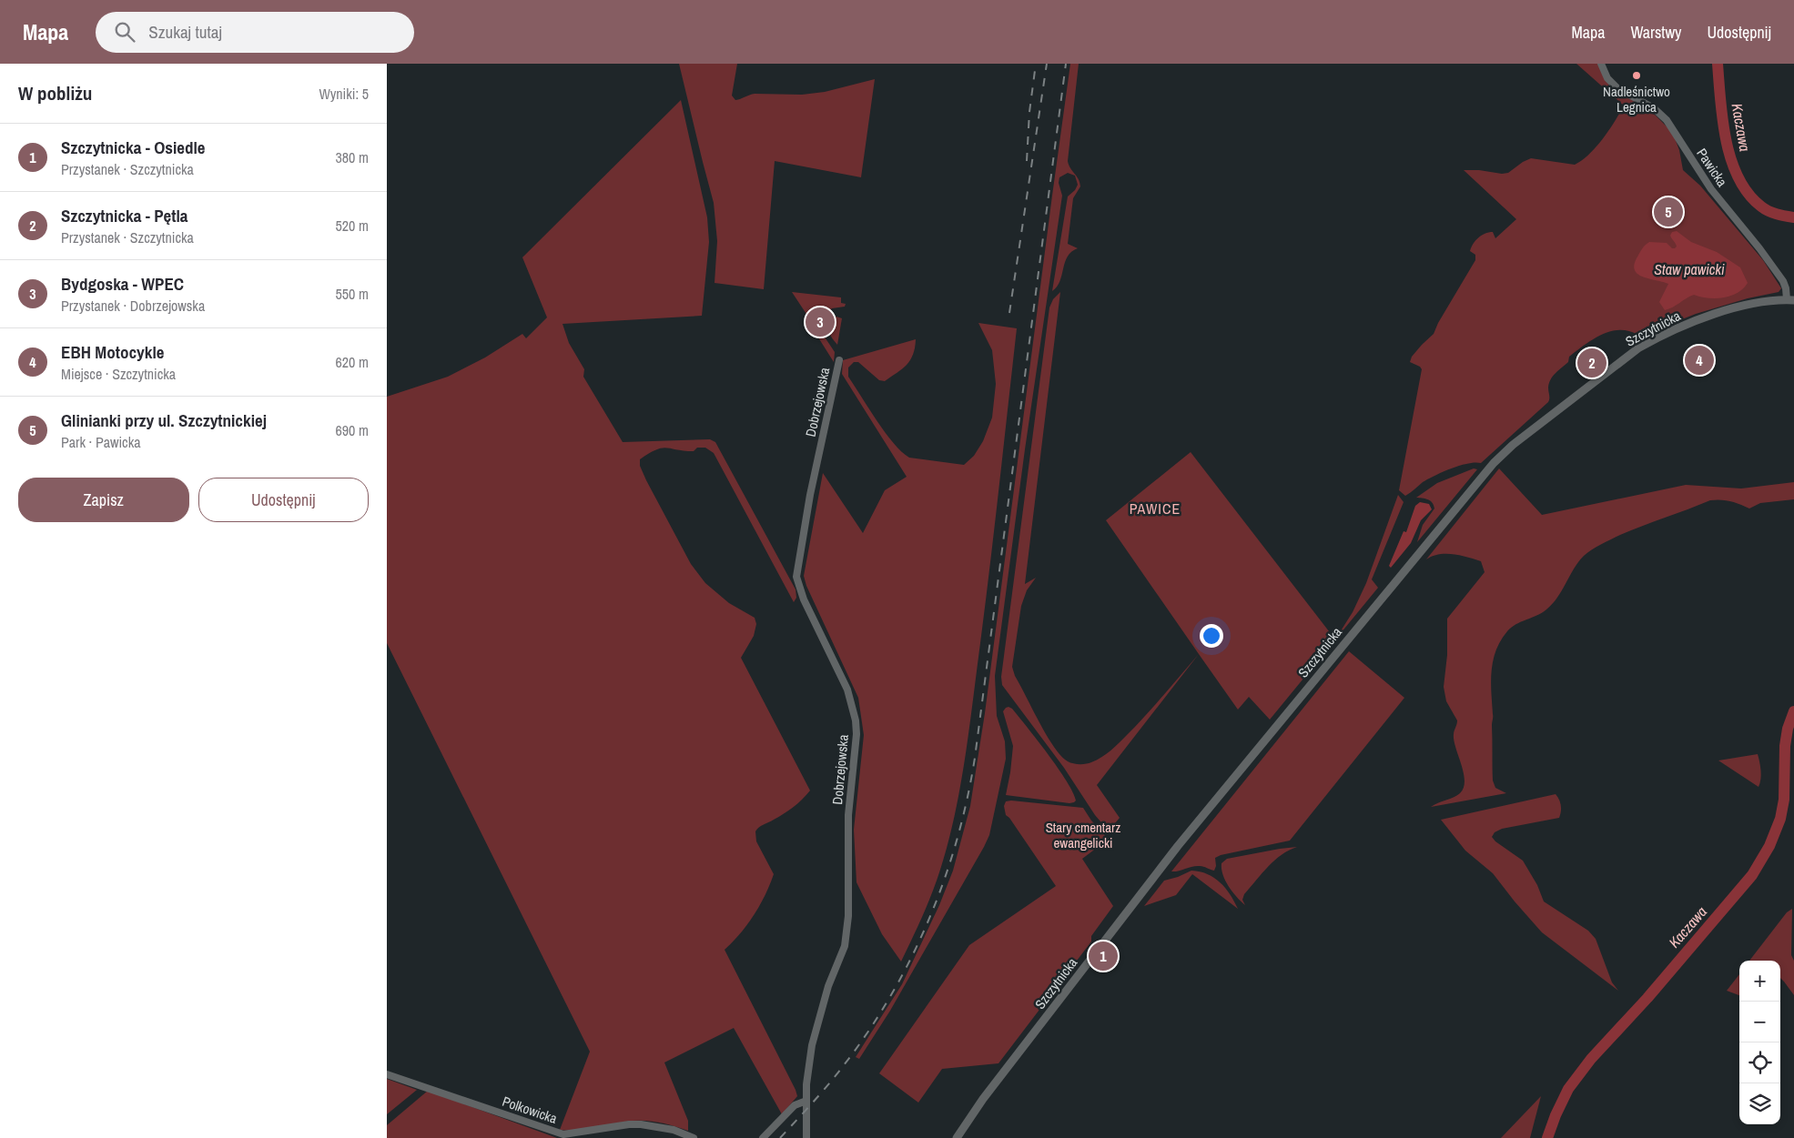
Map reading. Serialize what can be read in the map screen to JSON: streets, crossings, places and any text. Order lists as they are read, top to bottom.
{
  "streets": {
    "street": [
      "Pawicka",
      "Szczytnicka",
      "Dobrzejowska",
      "Polkowicka"
    ]
  },
  "crossings": [
    ["Pawicka", "Szczytnicka"]
  ],
  "districts": ["PAWICE"],
  "water": ["Kaczawa", "Staw pawicki"],
  "parks": ["Stary cmentarz ewangelicki"],
  "places": ["Nadleśnictwo Legnica"],
  "page": {
    "header": "Mapa",
    "search": "Szukaj tutaj",
    "nav": ["Mapa", "Warstwy", "Udostępnij"],
    "heading": ["W pobliżu", "Wyniki: 5"],
    "list": [
      {
        "mark": "1",
        "name": "Szczytnicka - Osiedle",
        "note": "Przystanek · Szczytnicka",
        "value": "380 m"
      },
      {
        "mark": "2",
        "name": "Szczytnicka - Pętla",
        "note": "Przystanek · Szczytnicka",
        "value": "520 m"
      },
      {
        "mark": "3",
        "name": "Bydgoska - WPEC",
        "note": "Przystanek · Dobrzejowska",
        "value": "550 m"
      },
      {
        "mark": "4",
        "name": "EBH Motocykle",
        "note": "Miejsce · Szczytnicka",
        "value": "620 m"
      },
      {
        "mark": "5",
        "name": "Glinianki przy ul. Szczytnickiej",
        "note": "Park · Pawicka",
        "value": "690 m"
      }
    ],
    "pins": [
      "5",
      "3",
      "4",
      "2",
      "1"
    ],
    "buttons": ["Zapisz", "Udostępnij"],
    "map_buttons": ["+", "−"]
  }
}
